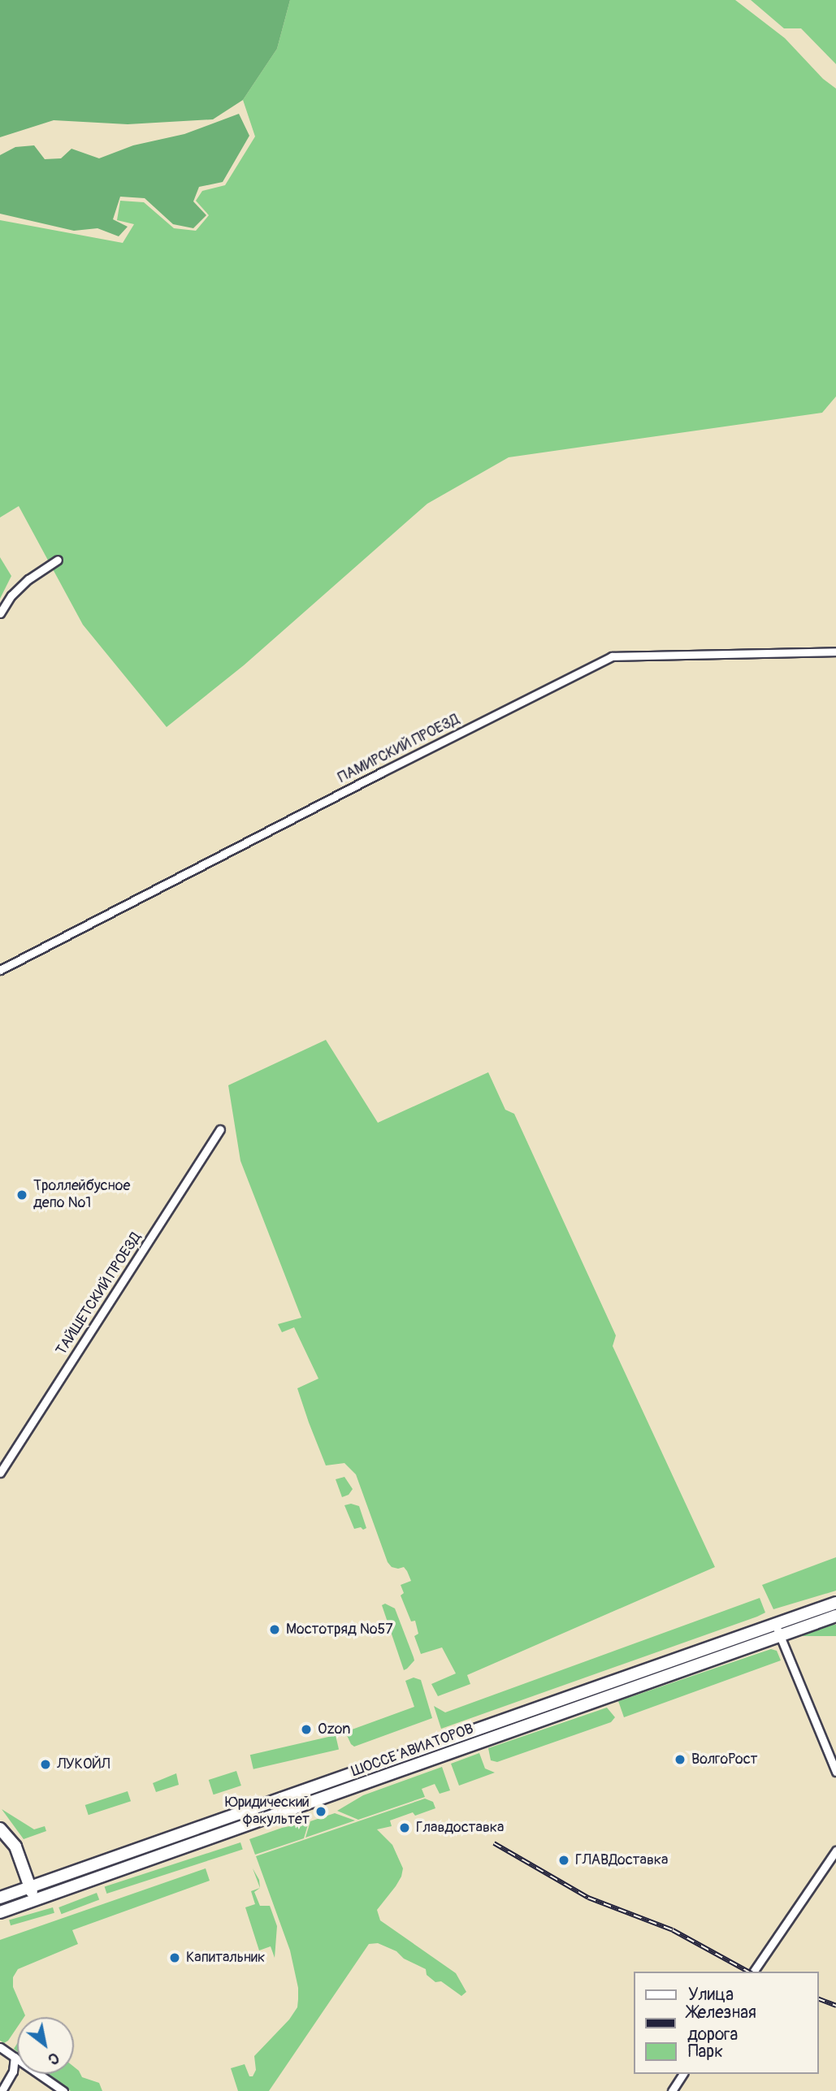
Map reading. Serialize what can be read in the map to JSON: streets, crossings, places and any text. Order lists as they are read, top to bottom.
{
  "streets": {
    "main road": ["ШОССЕ АВИАТОРОВ"],
    "street": ["ПАМИРСКИЙ ПРОЕЗД", "ТАЙШЕТСКИЙ ПРОЕЗД"]
  },
  "places": [
    "Троллейбусное депо №1",
    "Мостотряд №57",
    "Ozon",
    "ВолгоРост",
    "ЛУКОЙЛ",
    "Юридический факультет",
    "Главдоставка",
    "ГЛАВДоставка",
    "Капитальник"
  ],
  "legend": ["Улица", "Железная дорога", "Парк"],
  "north": "bottom right"
}
